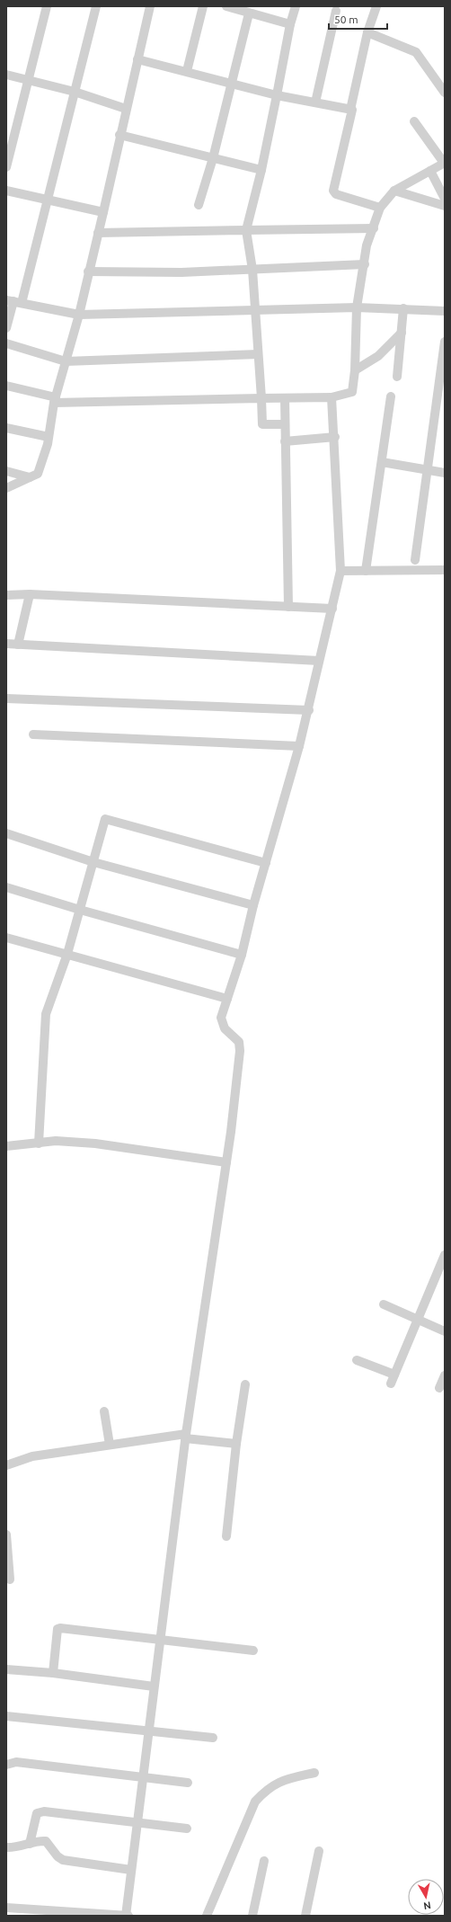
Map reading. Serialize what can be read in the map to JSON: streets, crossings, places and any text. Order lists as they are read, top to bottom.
{
  "scale_bar": "50 m",
  "north": "bottom"
}
